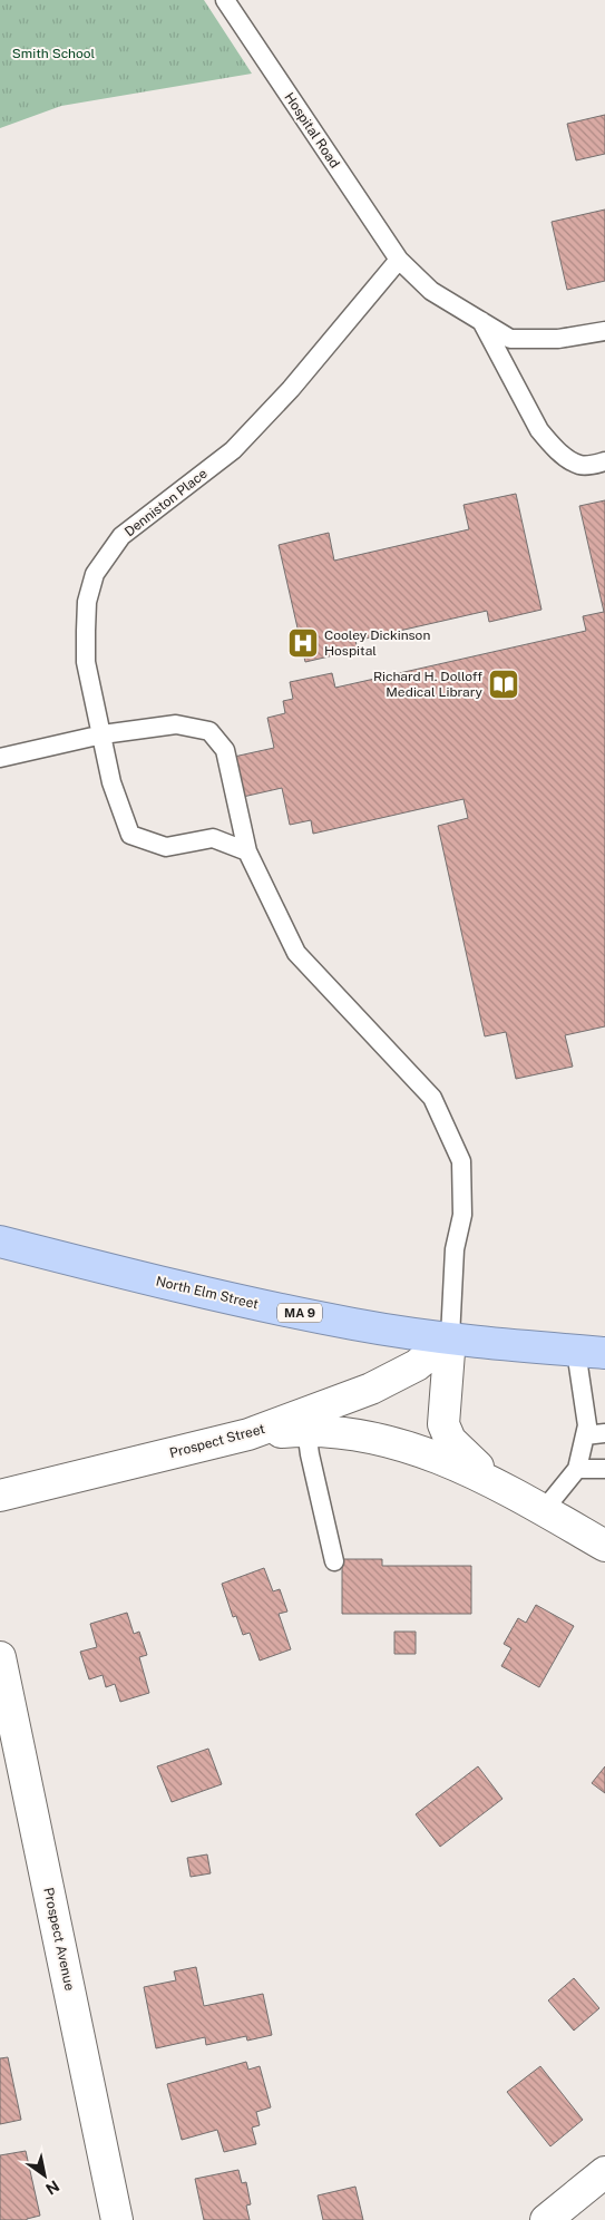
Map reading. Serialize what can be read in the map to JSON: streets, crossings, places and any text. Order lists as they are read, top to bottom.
{
  "streets": {
    "highway": ["North Elm Street", "MA 9"],
    "main road": ["Prospect Street", "Prospect Avenue"],
    "lane": ["Hospital Road", "Denniston Place"]
  },
  "crossings": [
    ["Hospital Road", "Denniston Place"],
    ["North Elm Street", "Prospect Street"]
  ],
  "parks": ["Smith School"],
  "places": {
    "hospital": ["Cooley Dickinson Hospital"],
    "library": ["Richard H. Dolloff Medical Library"]
  },
  "north": "bottom right"
}
